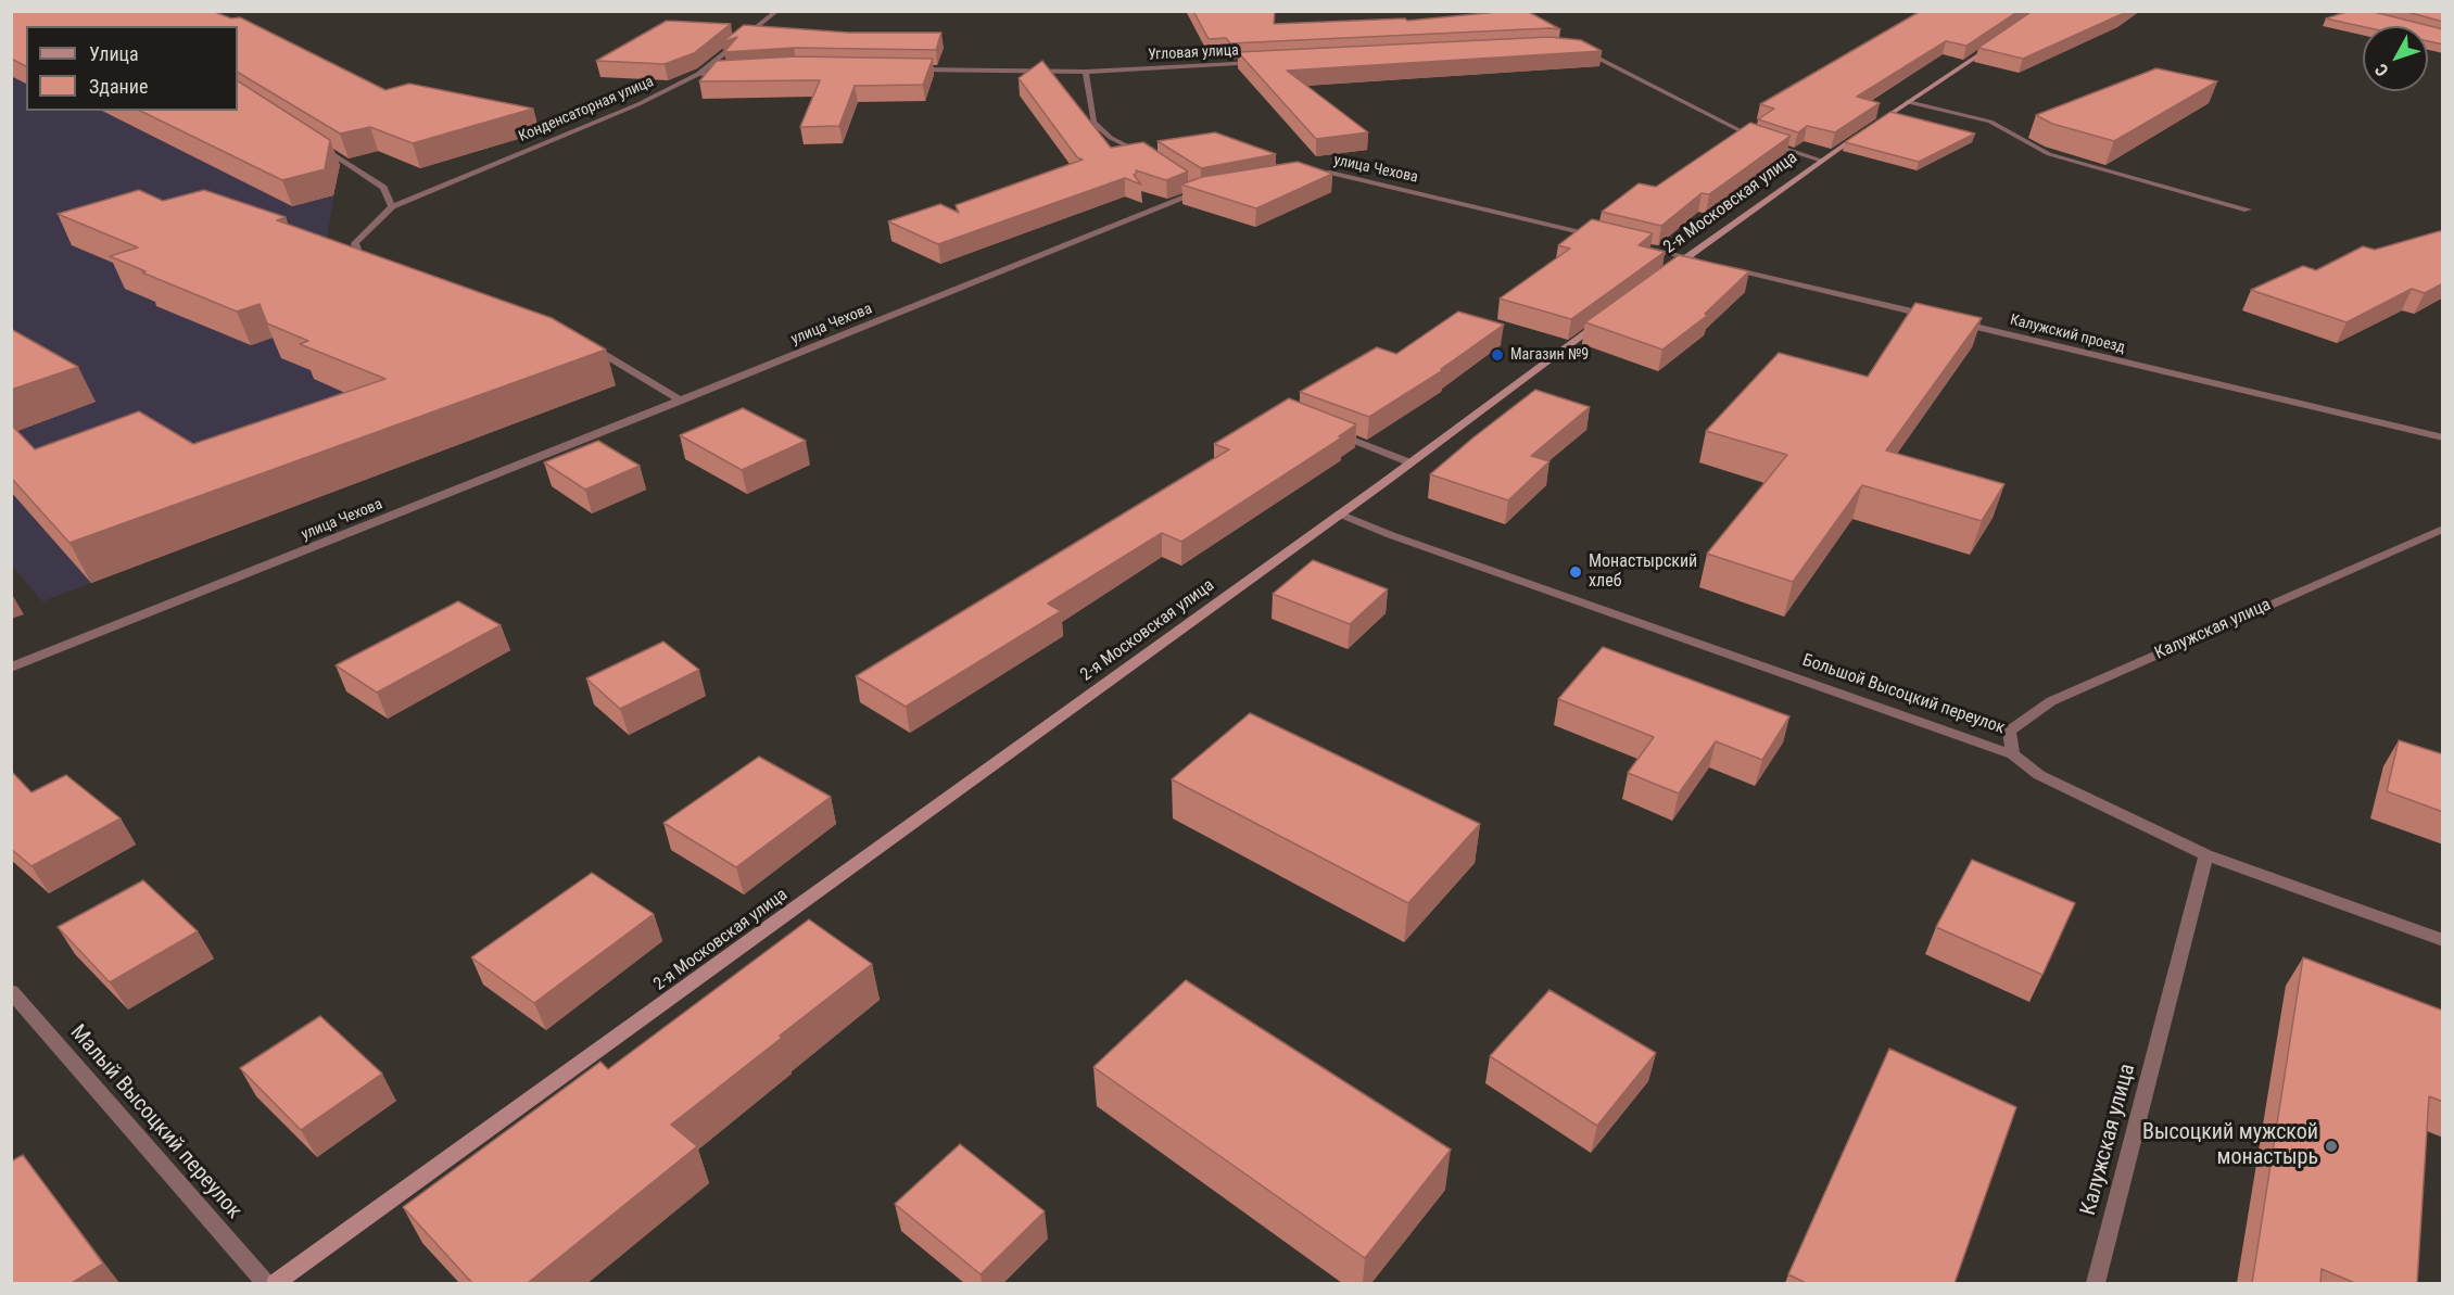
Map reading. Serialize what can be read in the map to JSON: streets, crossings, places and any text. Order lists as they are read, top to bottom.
{
  "streets": {
    "street": [
      "Угловая улица",
      "Конденсаторная улица",
      "улица Чехова",
      "2-я Московская улица",
      "Калужский проезд",
      "Калужская улица",
      "Большой Высоцкий переулок",
      "Малый Высоцкий переулок"
    ]
  },
  "crossings": [
    ["2-я Московская улица", "Большой Высоцкий переулок"],
    ["Калужская улица", "Большой Высоцкий переулок"]
  ],
  "places": ["Магазин №9", "Монастырский хлеб", "Высоцкий мужской монастырь"],
  "legend": ["Улица", "Здание"],
  "north": "bottom left"
}
